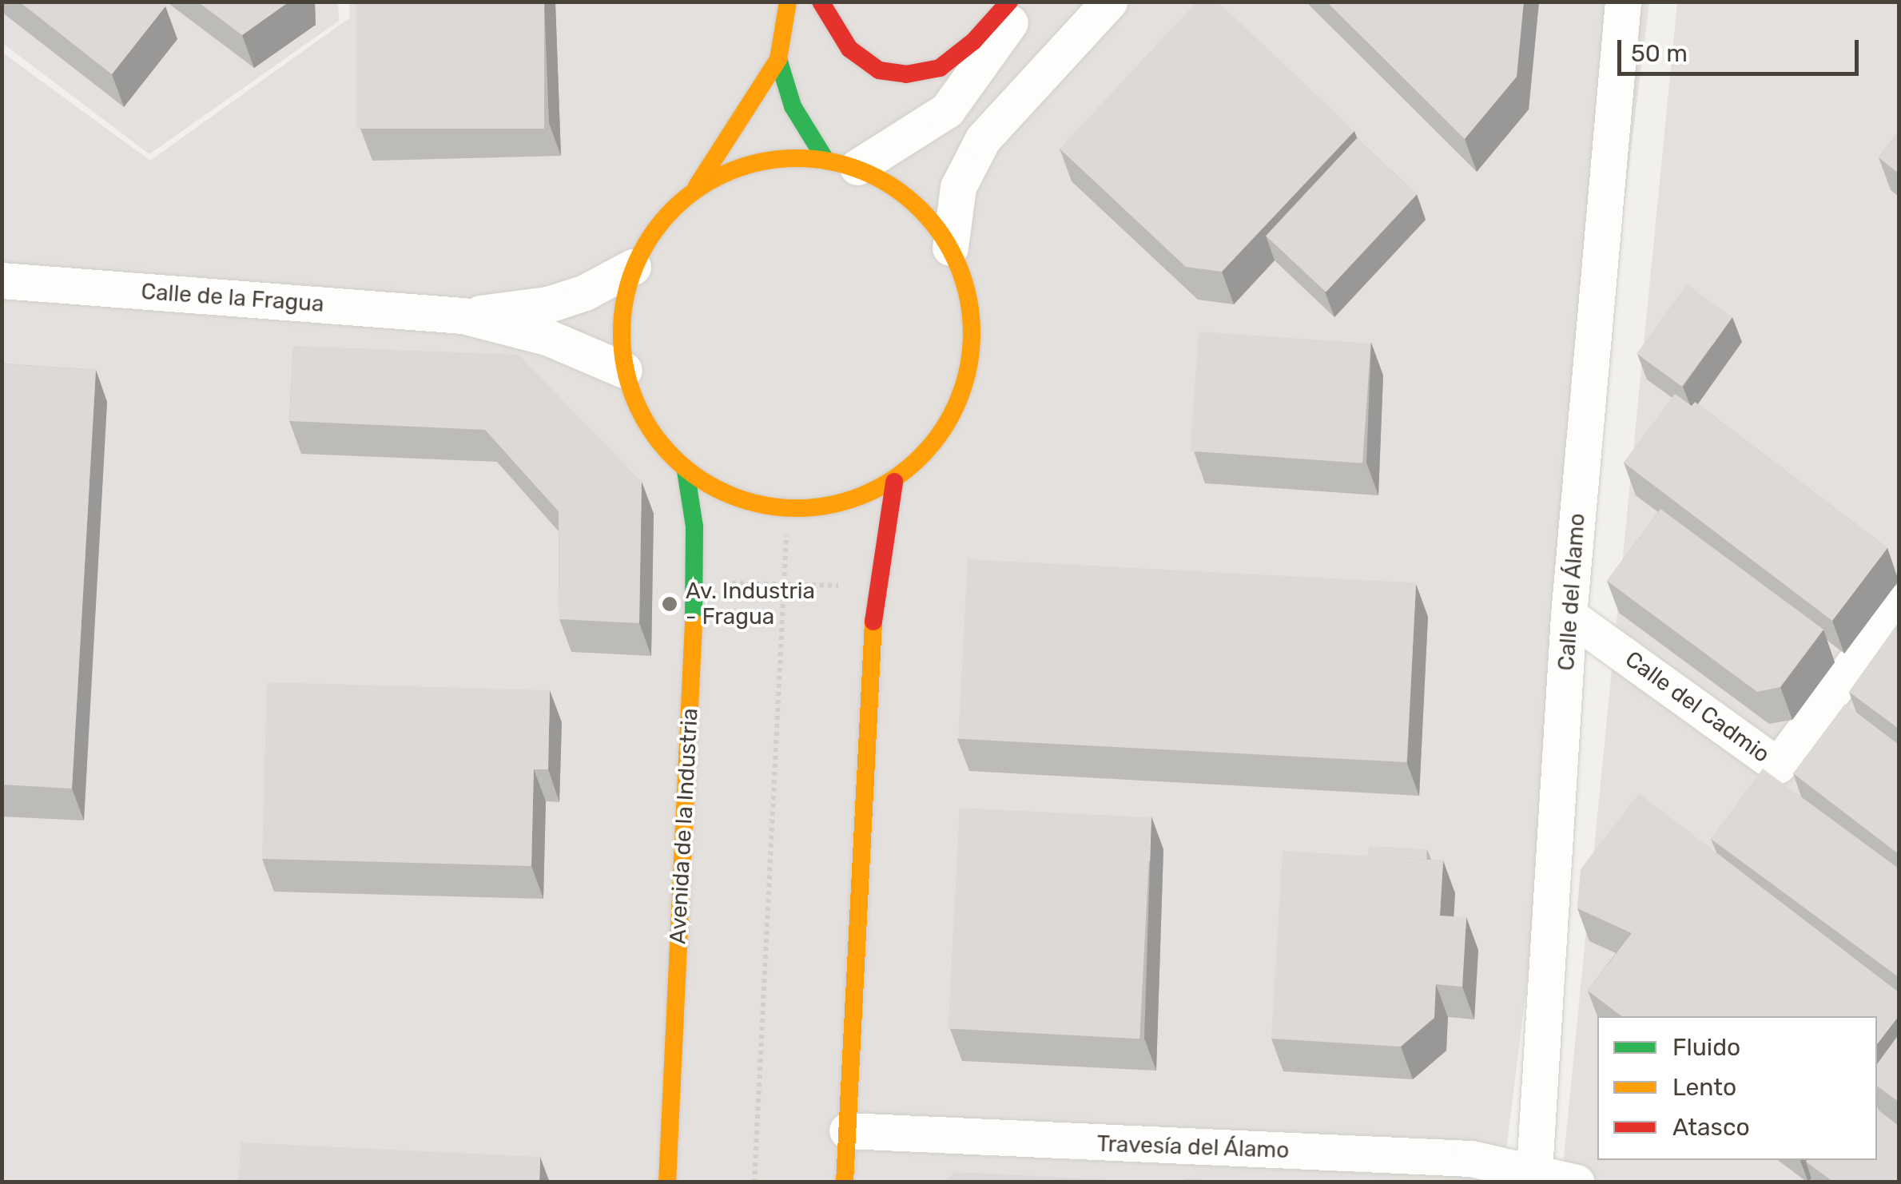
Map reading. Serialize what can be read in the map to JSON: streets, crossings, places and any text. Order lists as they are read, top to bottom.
{
  "streets": {
    "street": [
      "Calle de la Fragua",
      "Calle del Álamo",
      "Calle del Cadmio",
      "Avenida de la Industria",
      "Travesía del Álamo"
    ]
  },
  "crossings": [
    ["Calle del Álamo", "Calle del Cadmio"],
    ["Calle del Álamo", "Travesía del Álamo"]
  ],
  "places": ["Av. Industria - Fragua"],
  "legend": ["Fluido", "Lento", "Atasco"],
  "scale_bar": "50 m"
}
